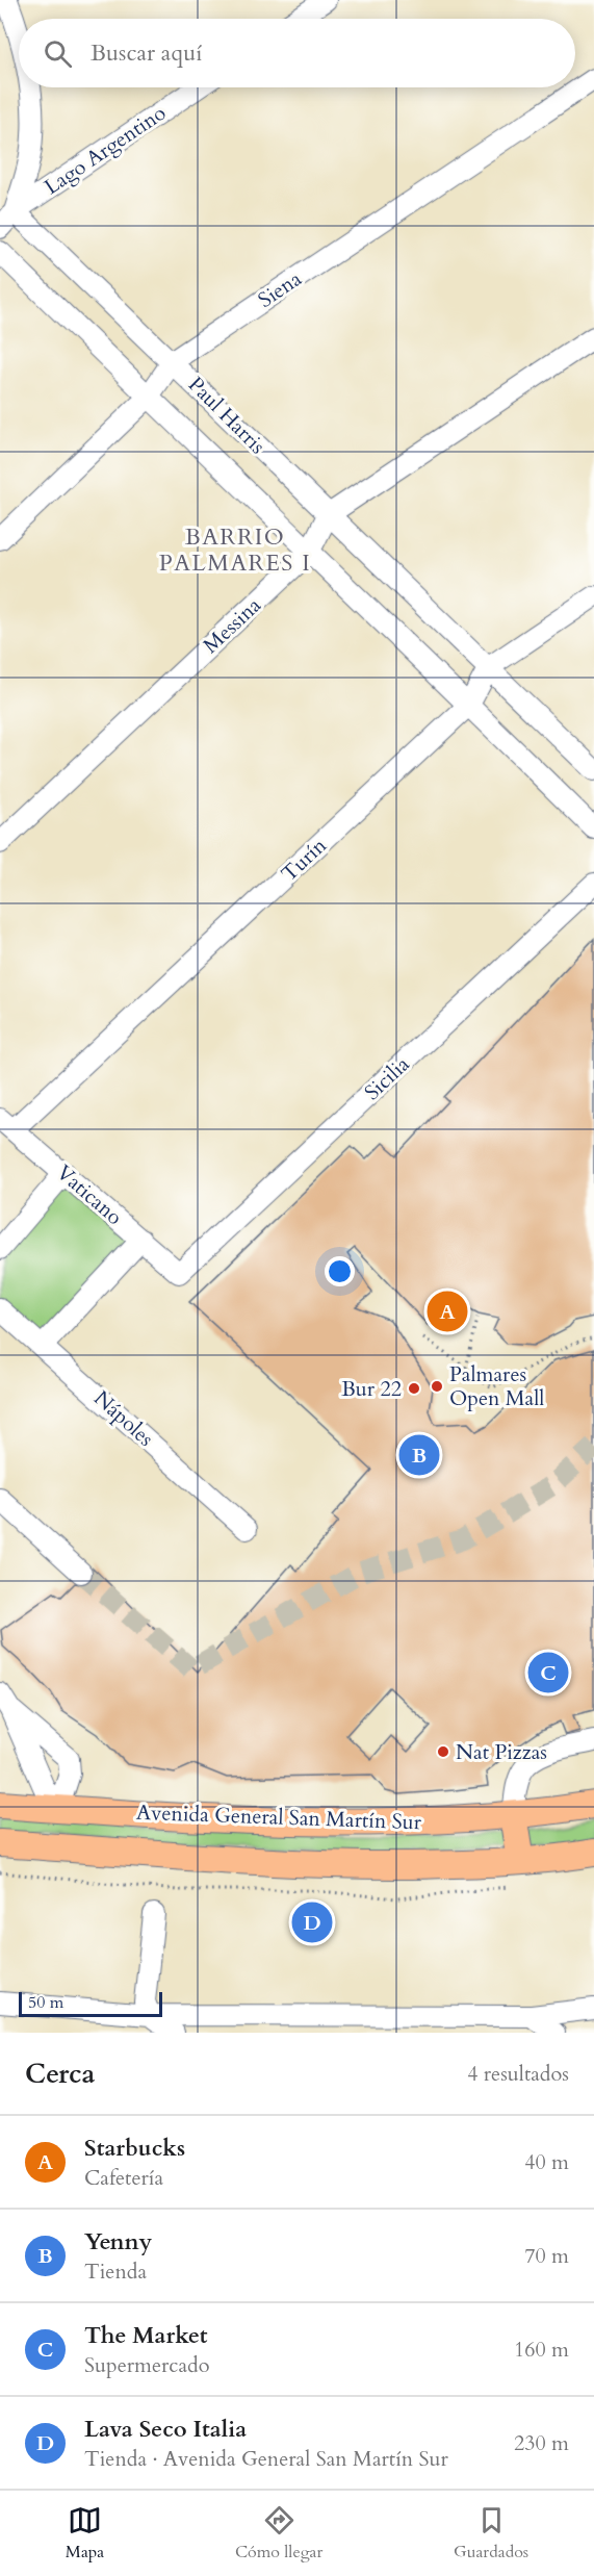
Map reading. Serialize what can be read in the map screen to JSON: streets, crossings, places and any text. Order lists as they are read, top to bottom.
{
  "streets": {
    "main road": ["Avenida General San Martín Sur"],
    "street": [
      "Lago Argentino",
      "Siena",
      "Paul Harris",
      "Messina",
      "Turín",
      "Sicilia",
      "Vaticano",
      "Nápoles"
    ]
  },
  "crossings": [
    ["Lago Argentino", "Paul Harris"],
    ["Siena", "Paul Harris"],
    ["Paul Harris", "Messina"],
    ["Paul Harris", "Turín"],
    ["Turín", "Vaticano"],
    ["Sicilia", "Vaticano"]
  ],
  "districts": ["BARRIO PALMARES I"],
  "places": ["Palmares Open Mall", "Bur 22", "Nat Pizzas"],
  "scale_bar": "50 m",
  "page": {
    "search": "Buscar aquí",
    "pins": [
      "A",
      "B",
      "C",
      "D"
    ],
    "scale": "50 m",
    "heading": ["Cerca", "4 resultados"],
    "list": [
      {
        "mark": "A",
        "name": "Starbucks",
        "note": "Cafetería",
        "value": "40 m"
      },
      {
        "mark": "B",
        "name": "Yenny",
        "note": "Tienda",
        "value": "70 m"
      },
      {
        "mark": "C",
        "name": "The Market",
        "note": "Supermercado",
        "value": "160 m"
      },
      {
        "mark": "D",
        "name": "Lava Seco Italia",
        "note": "Tienda · Avenida General San Martín Sur",
        "value": "230 m"
      }
    ],
    "nav": ["Mapa", "Cómo llegar", "Guardados"]
  }
}
